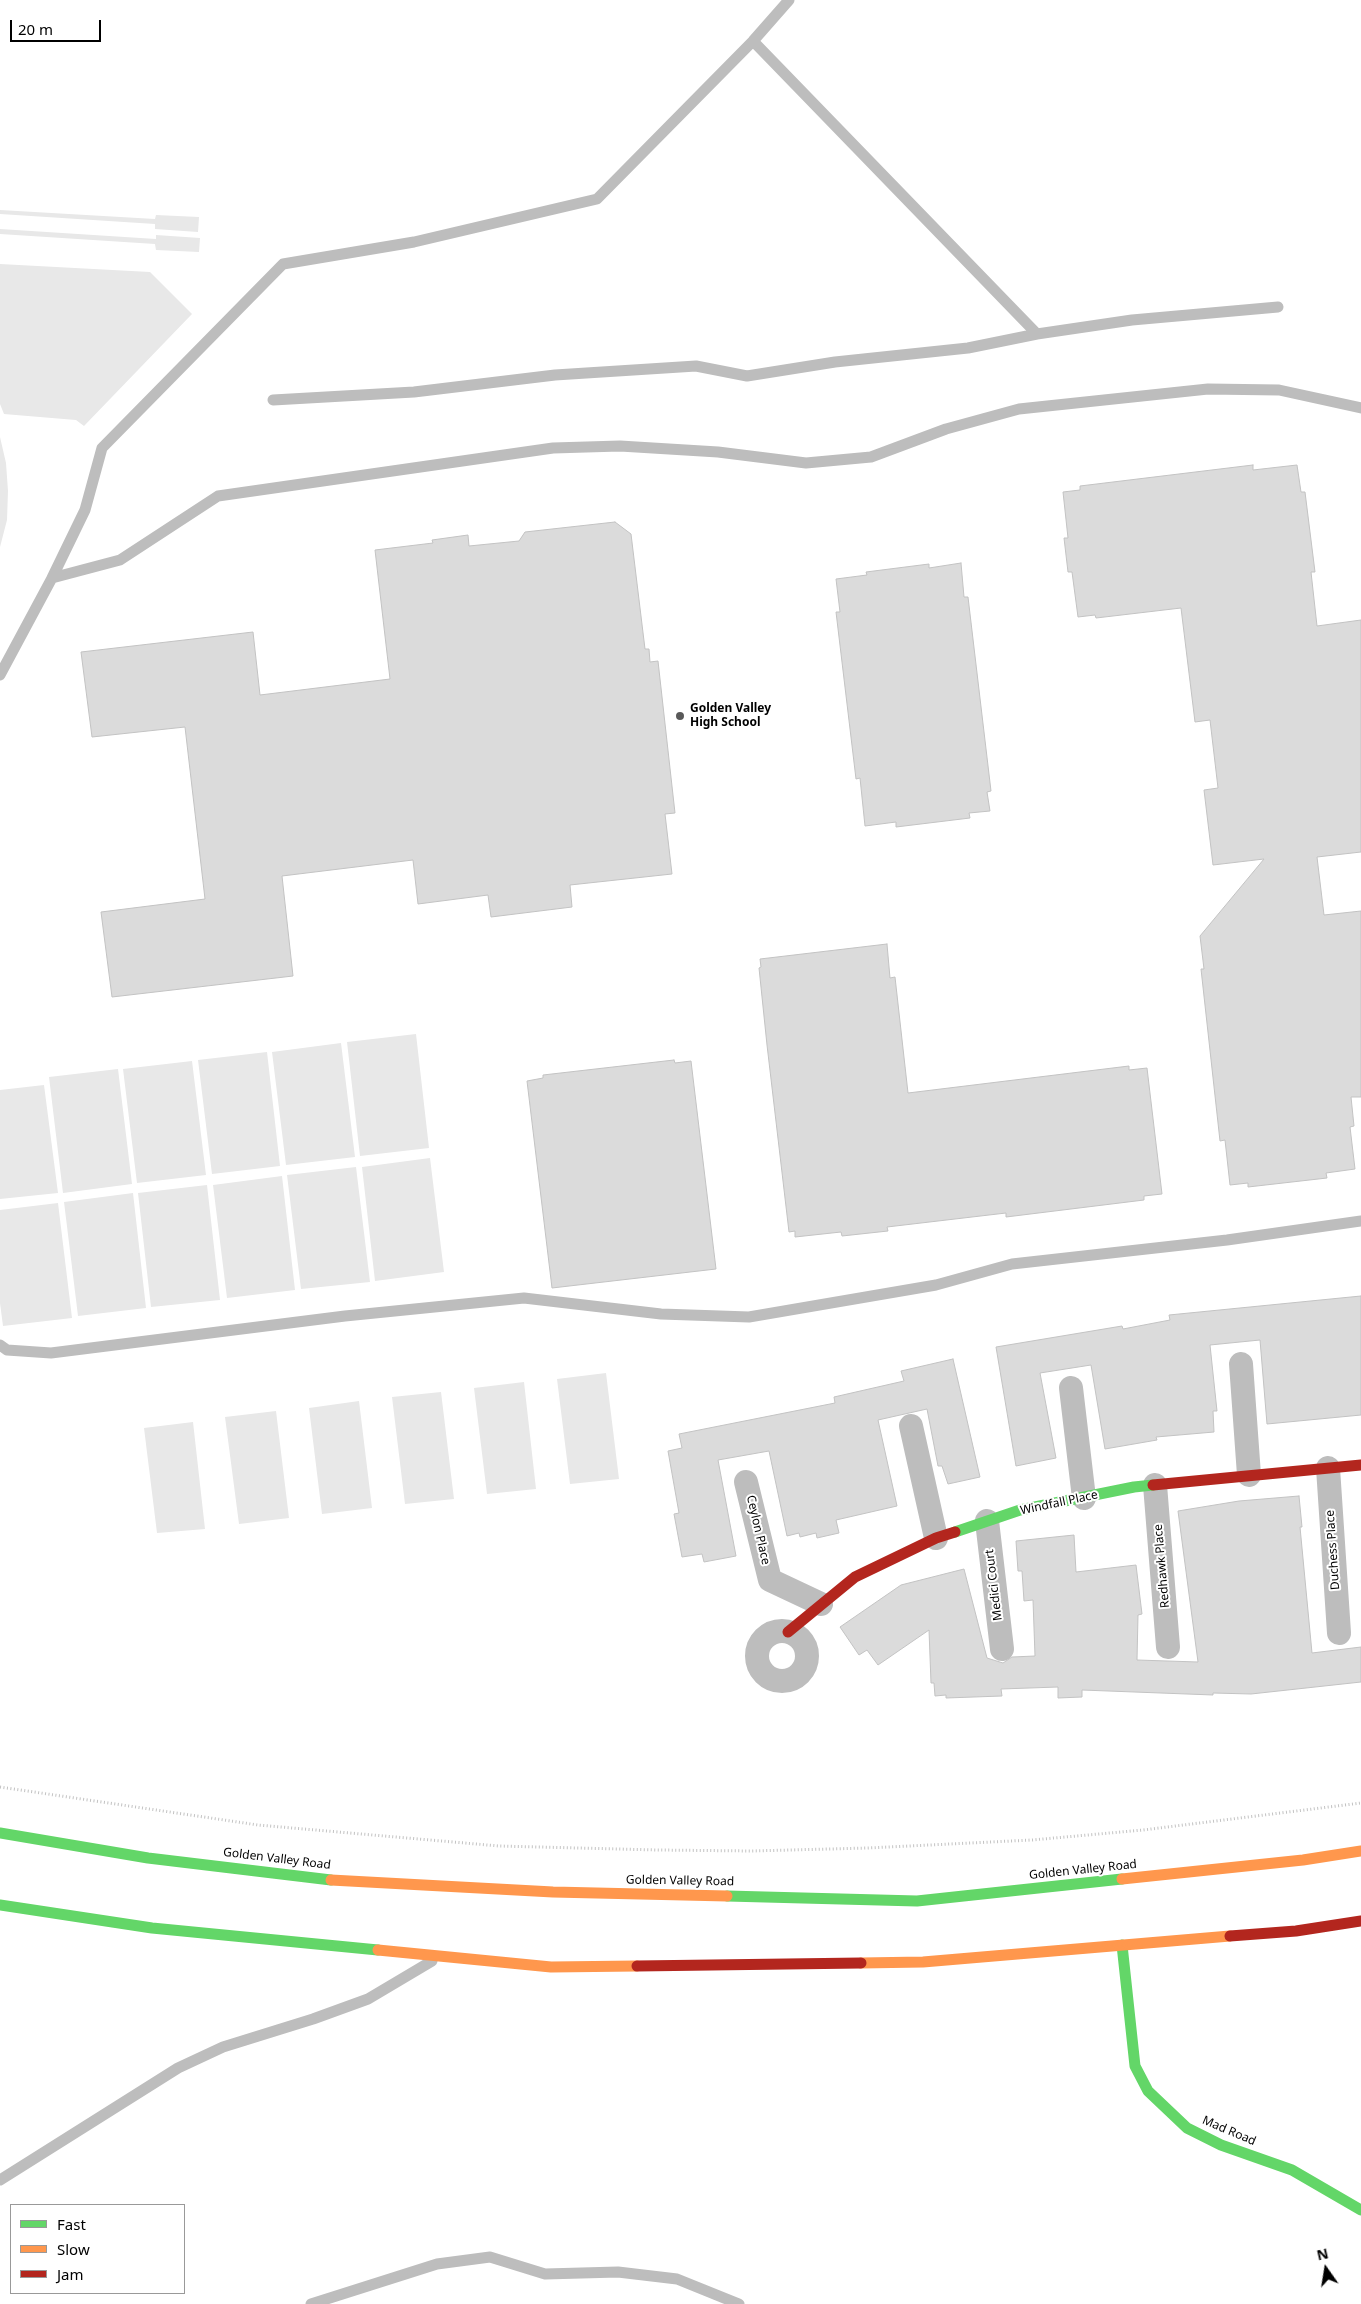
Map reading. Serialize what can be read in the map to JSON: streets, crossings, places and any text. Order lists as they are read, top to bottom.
{
  "streets": {
    "main road": ["Windfall Place", "Golden Valley Road", "Mad Road"],
    "street": [
      "Ceylon Place",
      "Duchess Place",
      "Redhawk Place",
      "Medici Court"
    ]
  },
  "crossings": [
    ["Windfall Place", "Ceylon Place"],
    ["Windfall Place", "Duchess Place"],
    ["Windfall Place", "Redhawk Place"],
    ["Windfall Place", "Medici Court"]
  ],
  "places": ["Golden Valley High School"],
  "legend": ["Fast", "Slow", "Jam"],
  "scale_bar": "20 m",
  "north": "top"
}
